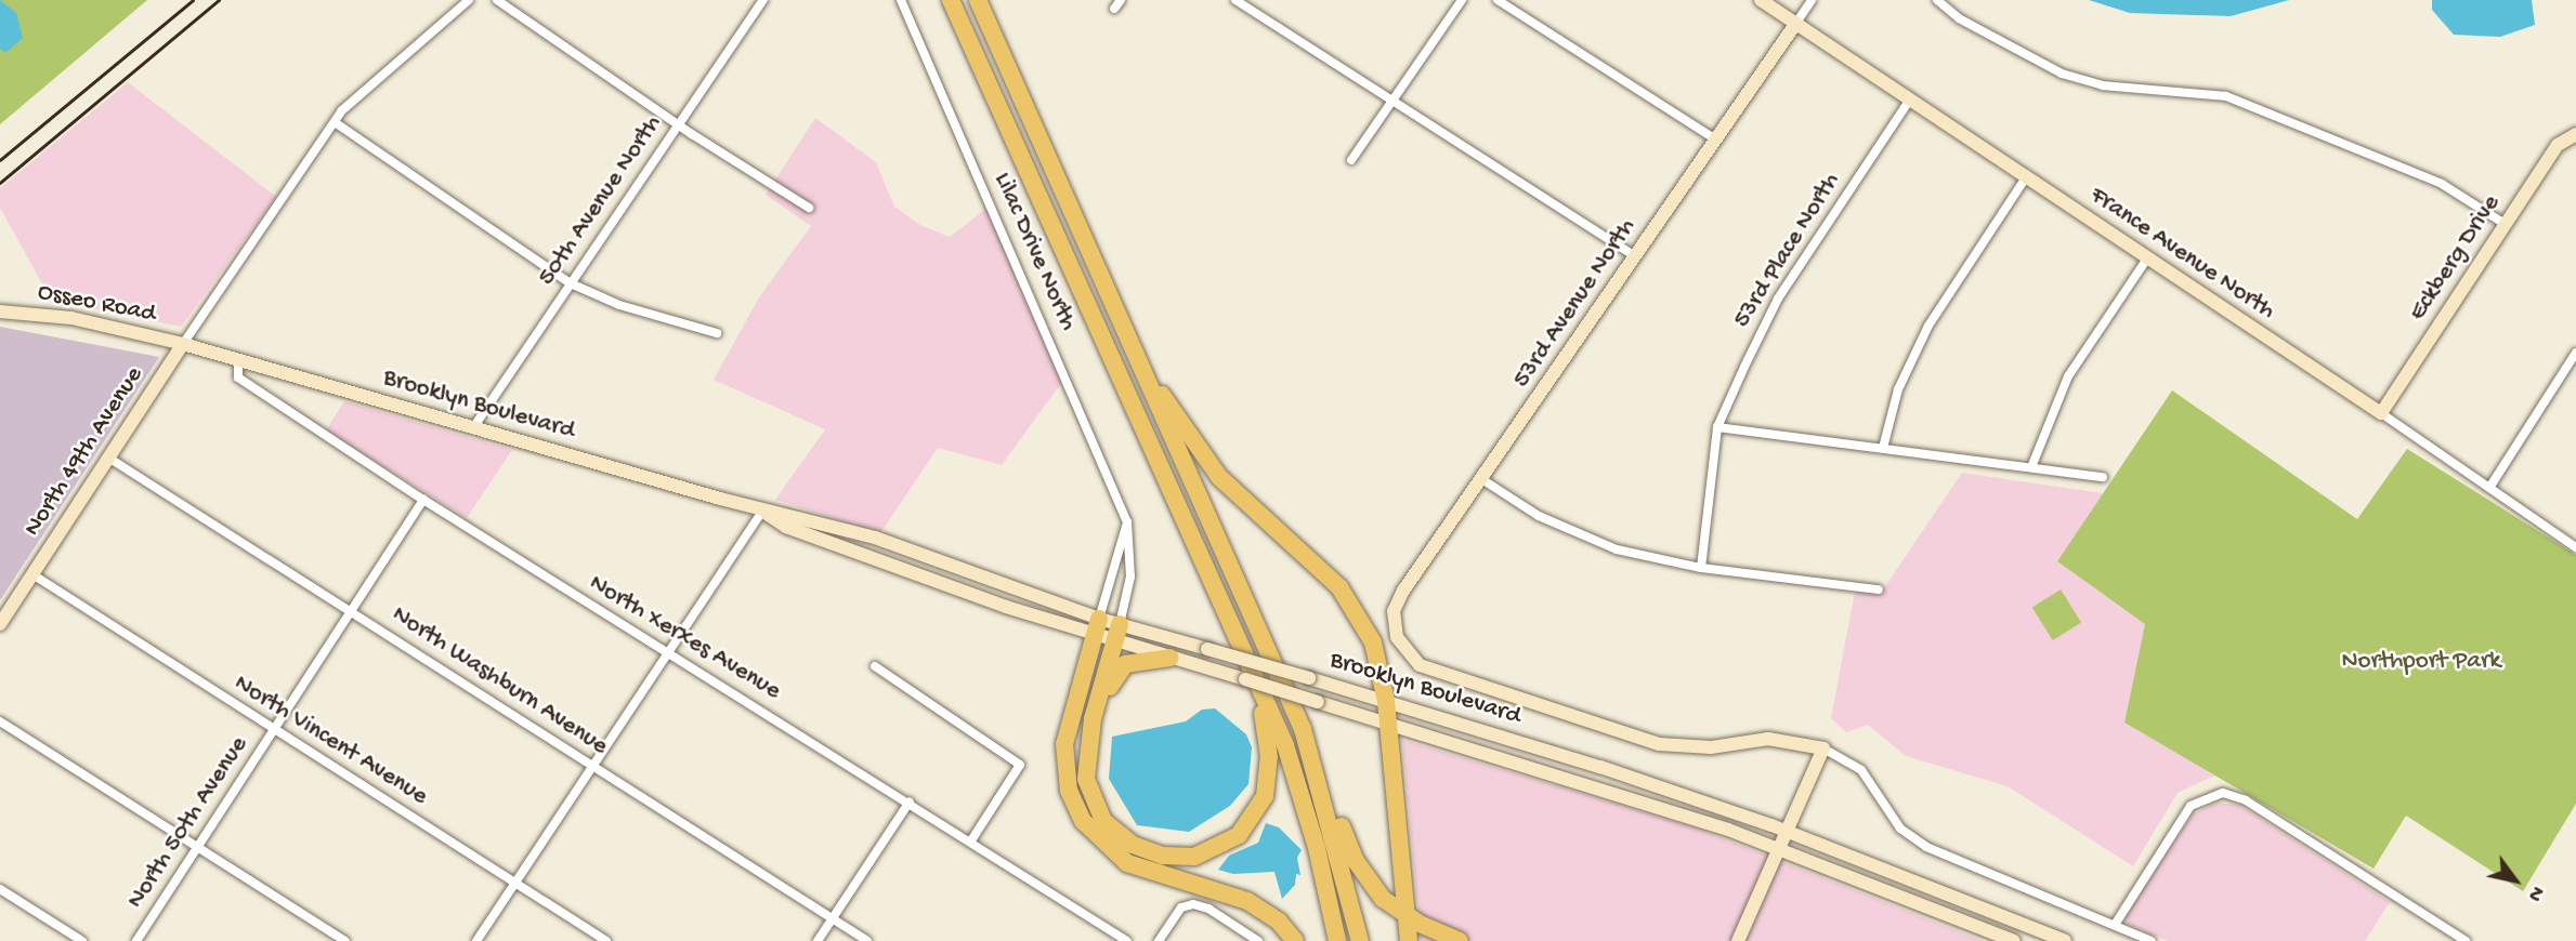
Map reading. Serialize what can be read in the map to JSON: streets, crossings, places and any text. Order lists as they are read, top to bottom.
{
  "streets": {
    "main road": [
      "France Avenue North",
      "Eckberg Drive",
      "Osseo Road",
      "53rd Avenue North",
      "Brooklyn Boulevard",
      "North 49th Avenue"
    ],
    "street": [
      "50th Avenue North",
      "53rd Place North",
      "Lilac Drive North",
      "North Xerxes Avenue",
      "North Washburn Avenue",
      "North Vincent Avenue",
      "North 50th Avenue"
    ]
  },
  "crossings": [
    ["50th Avenue North", "Brooklyn Boulevard"],
    ["53rd Place North", "France Avenue North"],
    ["Lilac Drive North", "Brooklyn Boulevard"],
    ["France Avenue North", "Eckberg Drive"],
    ["France Avenue North", "53rd Avenue North"],
    ["Osseo Road", "Brooklyn Boulevard"],
    ["Osseo Road", "North 49th Avenue"],
    ["Brooklyn Boulevard", "North 49th Avenue"],
    ["Brooklyn Boulevard", "North Xerxes Avenue"],
    ["North 49th Avenue", "North Washburn Avenue"],
    ["North 49th Avenue", "North Vincent Avenue"],
    ["North Xerxes Avenue", "North 50th Avenue"],
    ["North Washburn Avenue", "North 50th Avenue"],
    ["North Vincent Avenue", "North 50th Avenue"]
  ],
  "parks": ["Northport Park"],
  "north": "bottom right"
}
